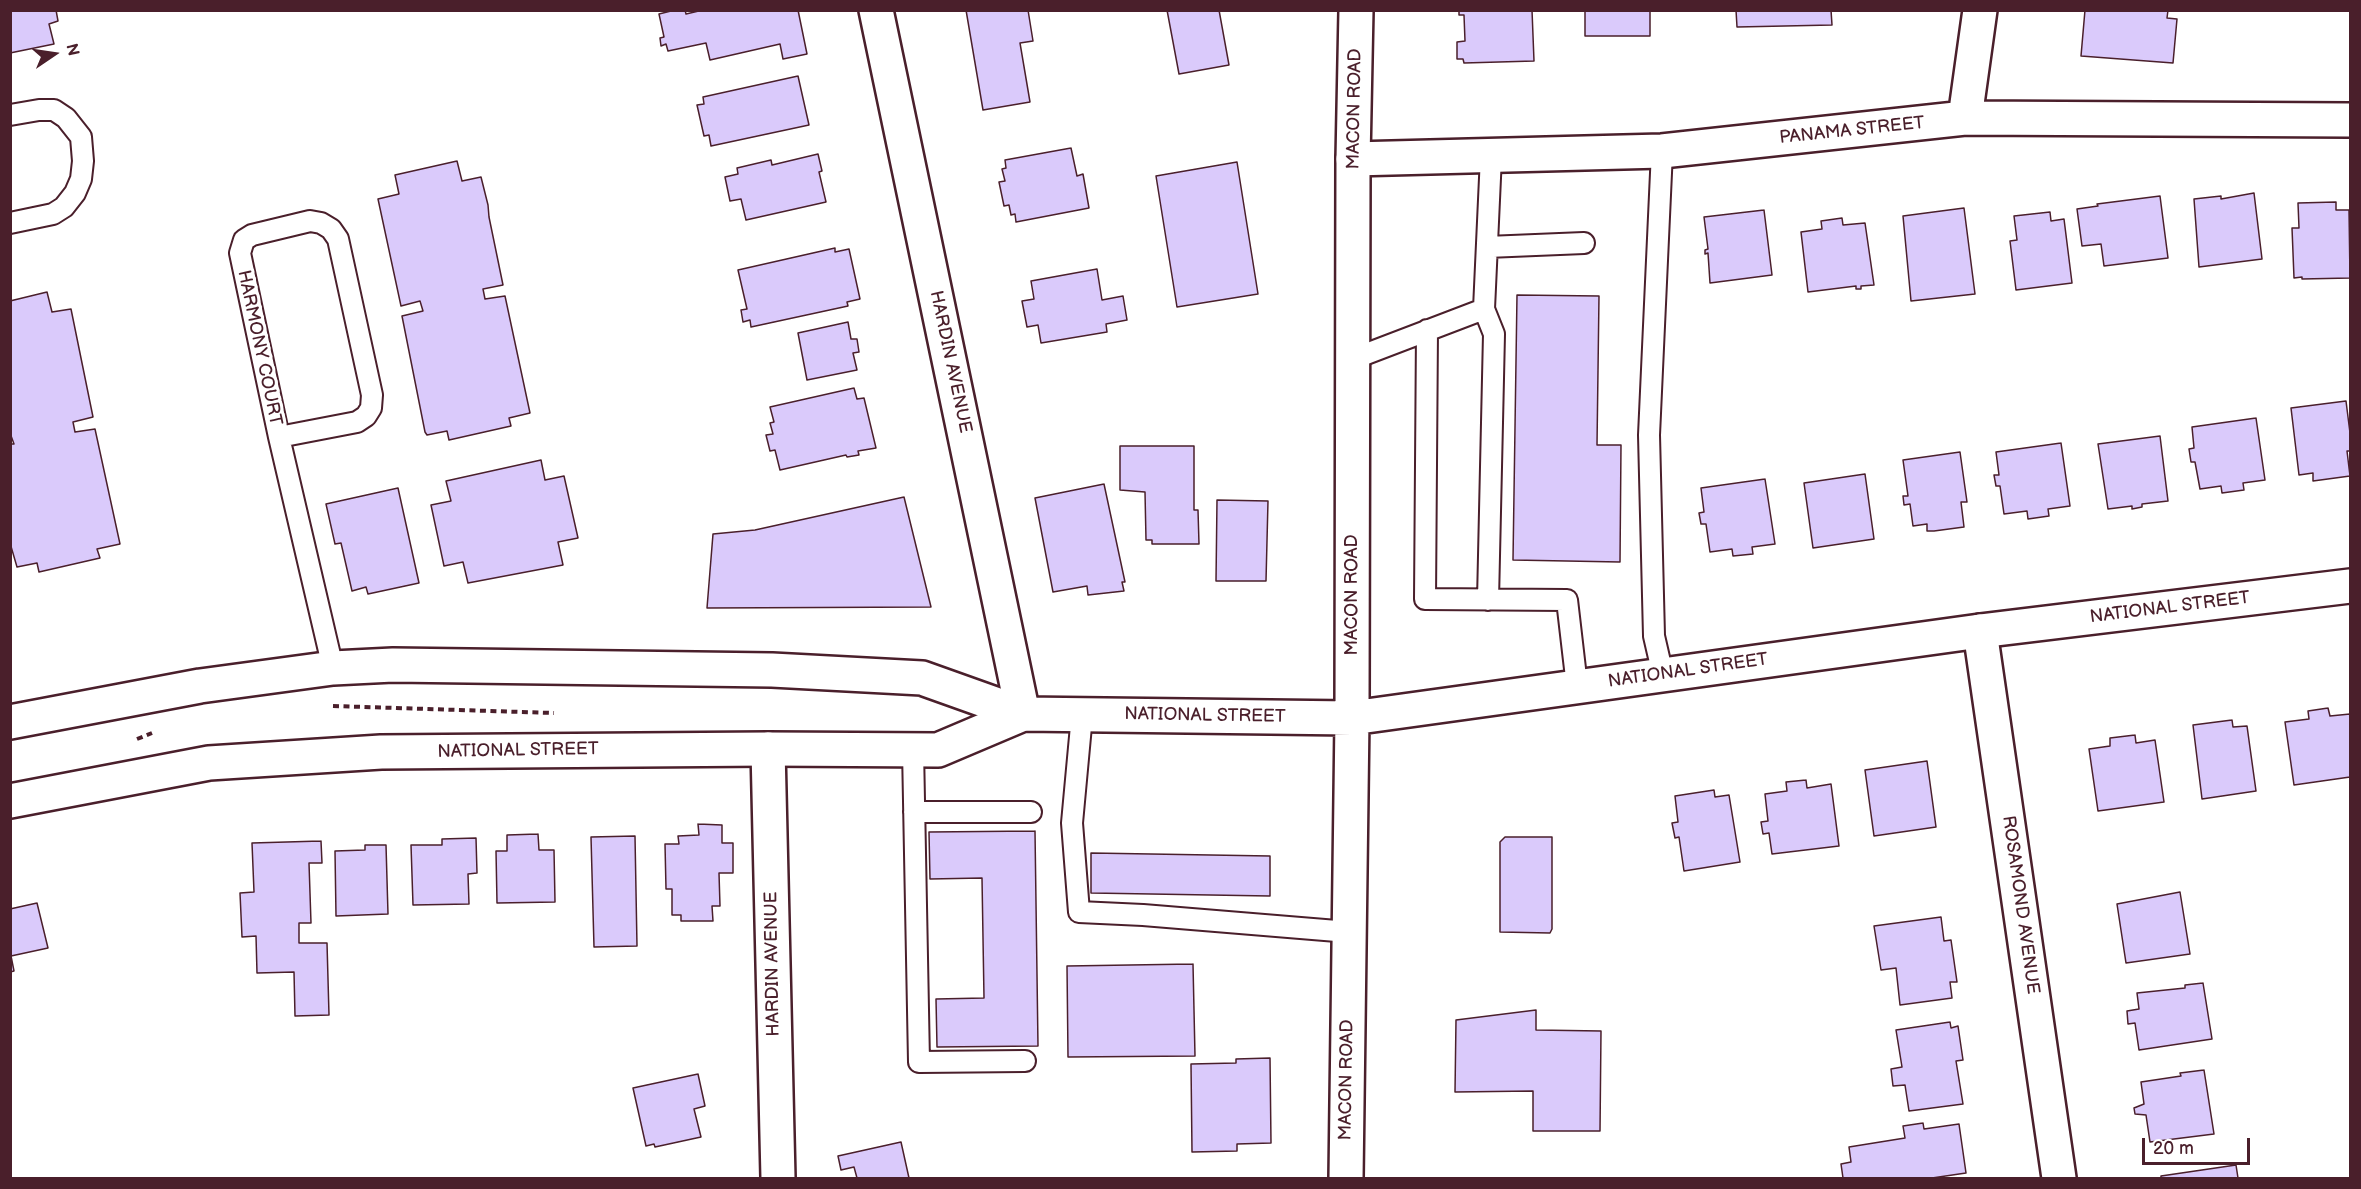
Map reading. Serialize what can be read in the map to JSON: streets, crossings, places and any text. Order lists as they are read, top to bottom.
{
  "streets": {
    "main road": [
      "MACON ROAD",
      "PANAMA STREET",
      "HARDIN AVENUE",
      "NATIONAL STREET",
      "ROSAMOND AVENUE"
    ],
    "lane": ["HARMONY COURT"]
  },
  "crossings": [
    ["MACON ROAD", "PANAMA STREET"],
    ["MACON ROAD", "NATIONAL STREET"],
    ["HARMONY COURT", "NATIONAL STREET"],
    ["HARDIN AVENUE", "NATIONAL STREET"],
    ["NATIONAL STREET", "ROSAMOND AVENUE"]
  ],
  "scale_bar": "20 m",
  "north": "right"
}
